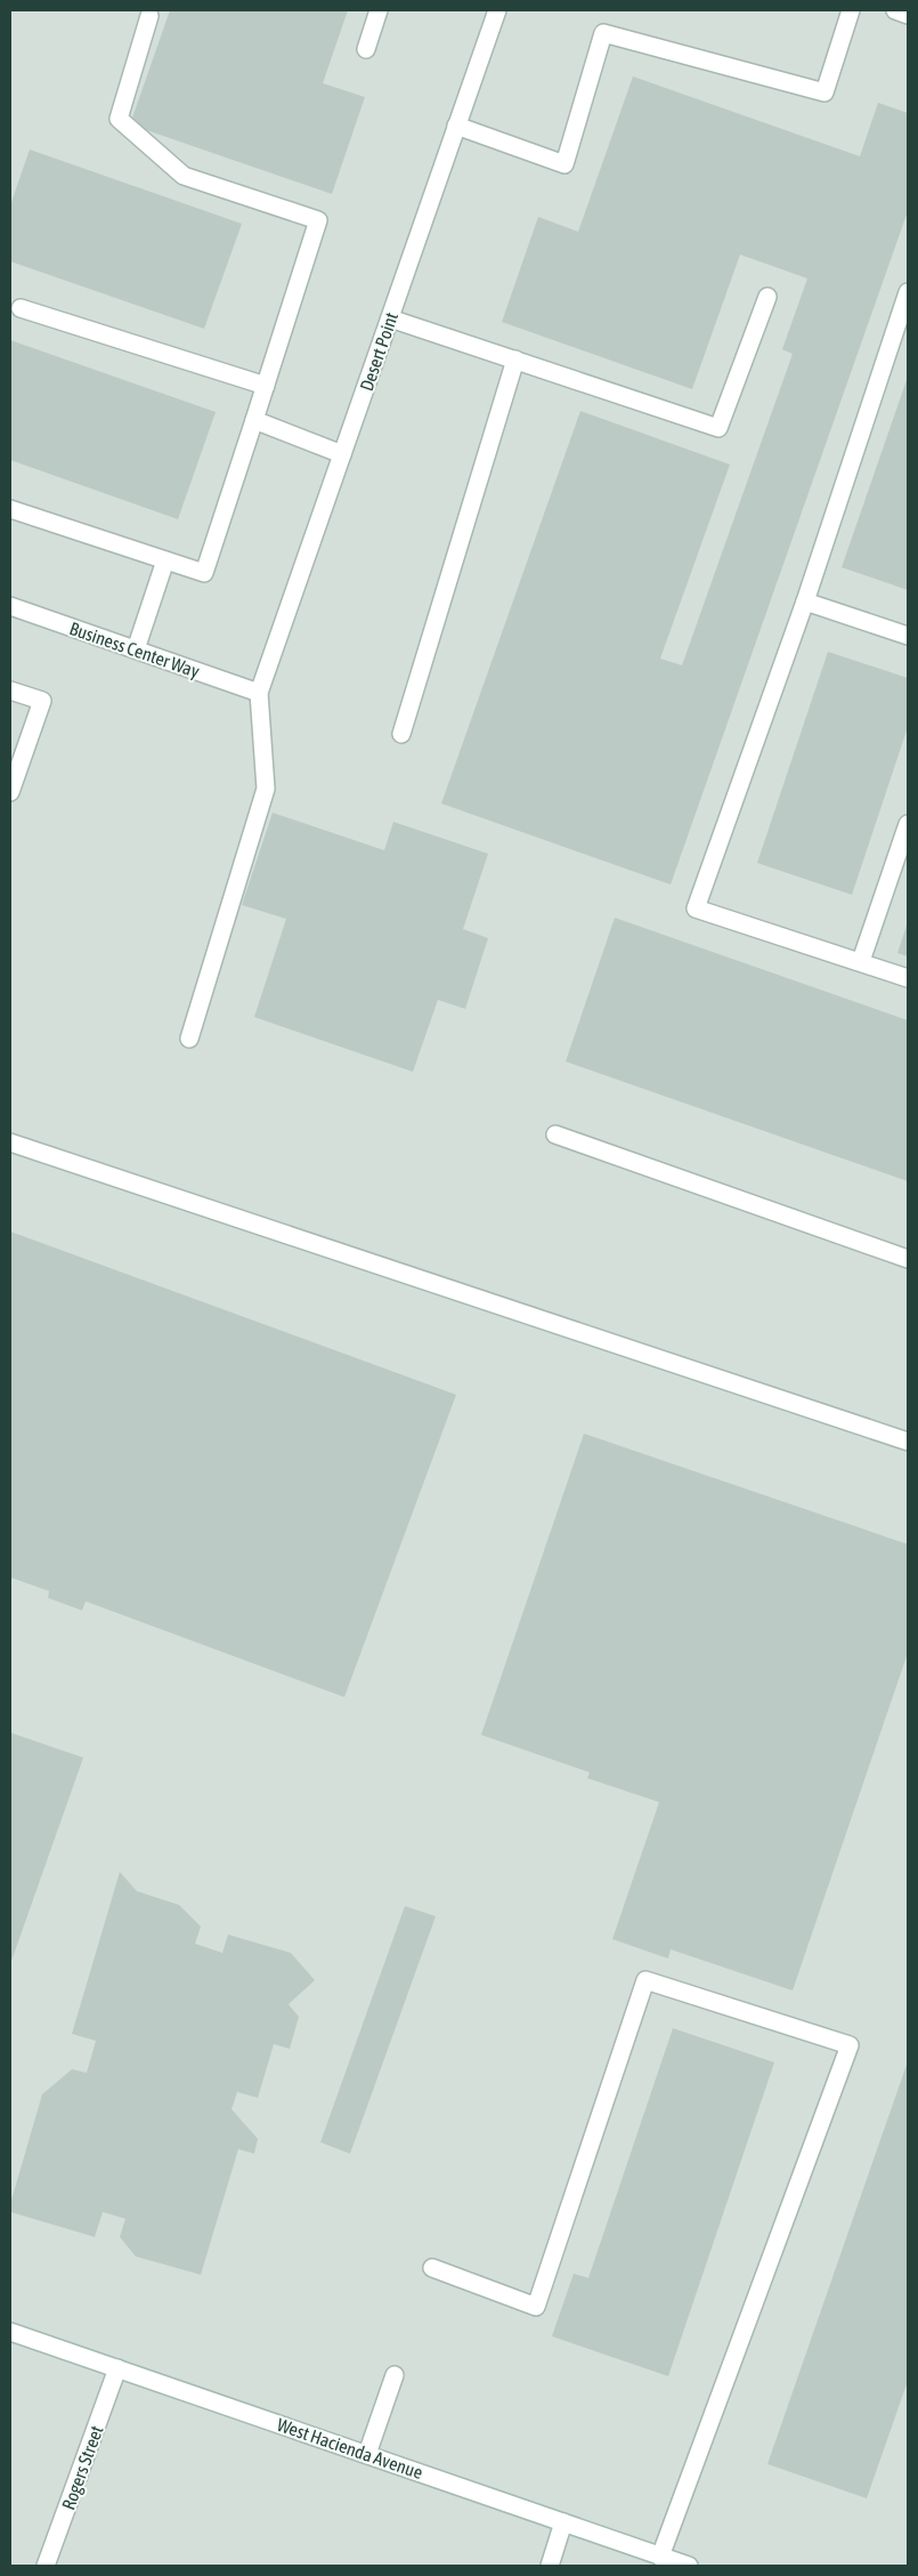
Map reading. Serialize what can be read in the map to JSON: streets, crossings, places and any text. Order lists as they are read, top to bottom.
{
  "streets": {
    "street": [
      "Desert Point",
      "Business Center Way",
      "West Hacienda Avenue",
      "Rogers Street"
    ]
  },
  "crossings": [
    ["Desert Point", "Business Center Way"],
    ["West Hacienda Avenue", "Rogers Street"]
  ]
}
